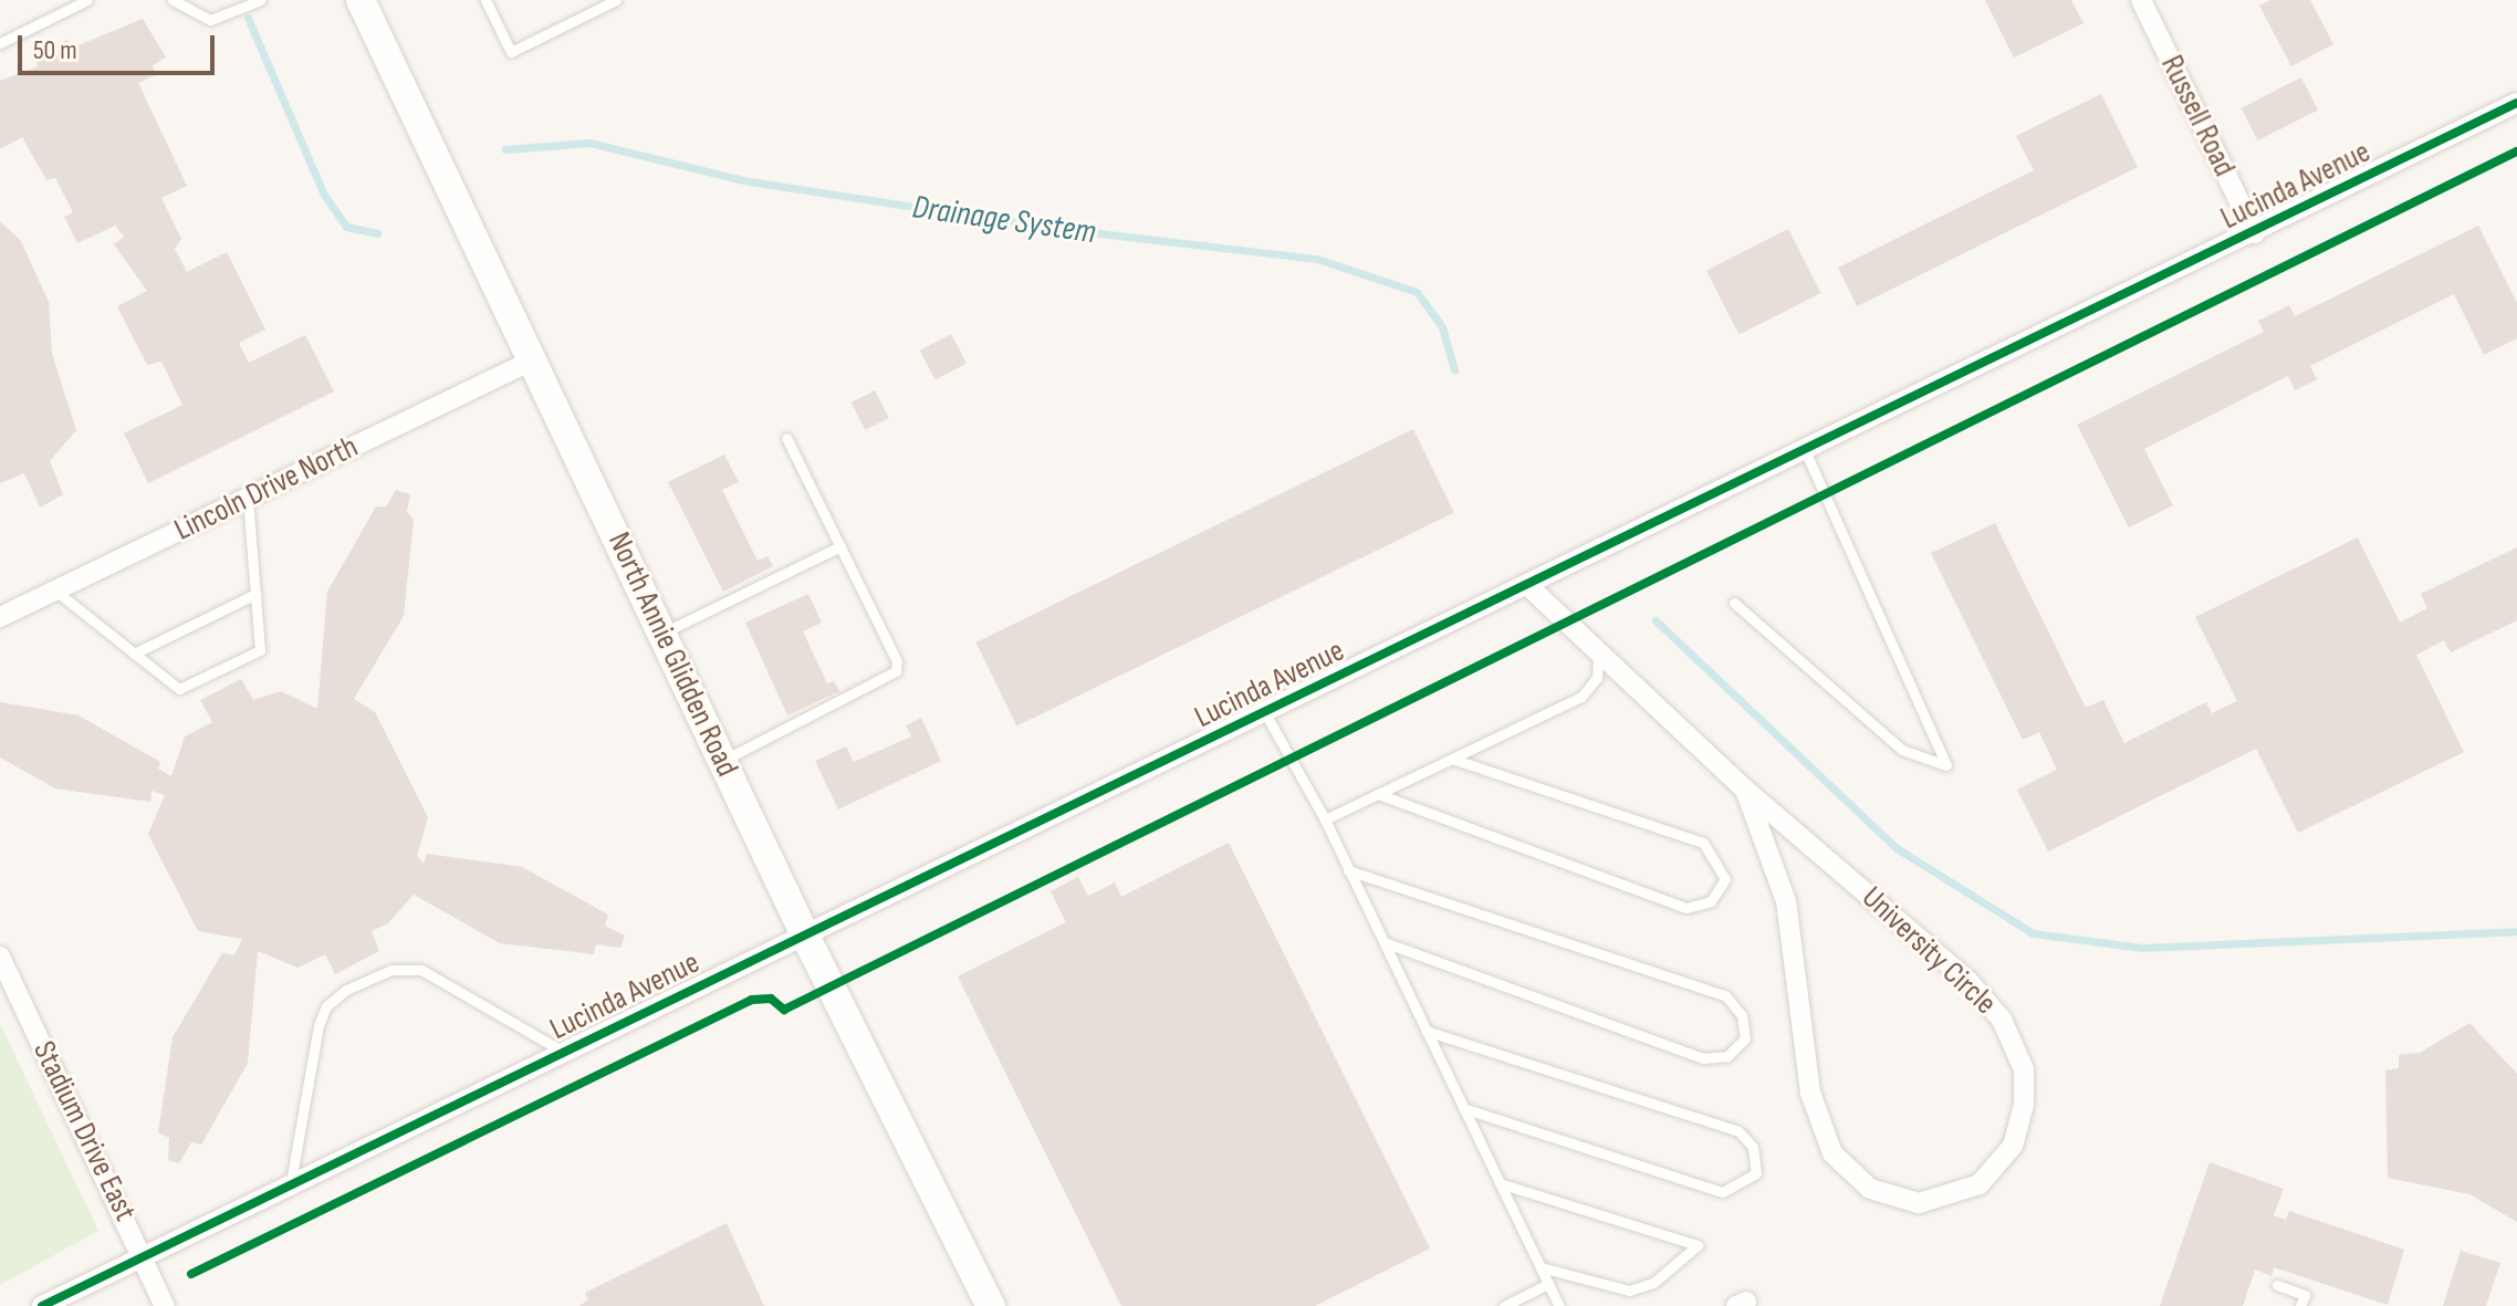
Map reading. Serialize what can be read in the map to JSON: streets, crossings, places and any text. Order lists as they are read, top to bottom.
{
  "streets": {
    "main road": ["North Annie Glidden Road"],
    "street": [
      "Russell Road",
      "Lucinda Avenue",
      "Lincoln Drive North",
      "University Circle",
      "Stadium Drive East"
    ]
  },
  "crossings": [
    ["Russell Road", "Lucinda Avenue"],
    ["Lucinda Avenue", "North Annie Glidden Road"],
    ["Lucinda Avenue", "University Circle"],
    ["Lucinda Avenue", "Stadium Drive East"],
    ["Lincoln Drive North", "North Annie Glidden Road"]
  ],
  "water": ["Drainage System"],
  "scale_bar": "50 m"
}
